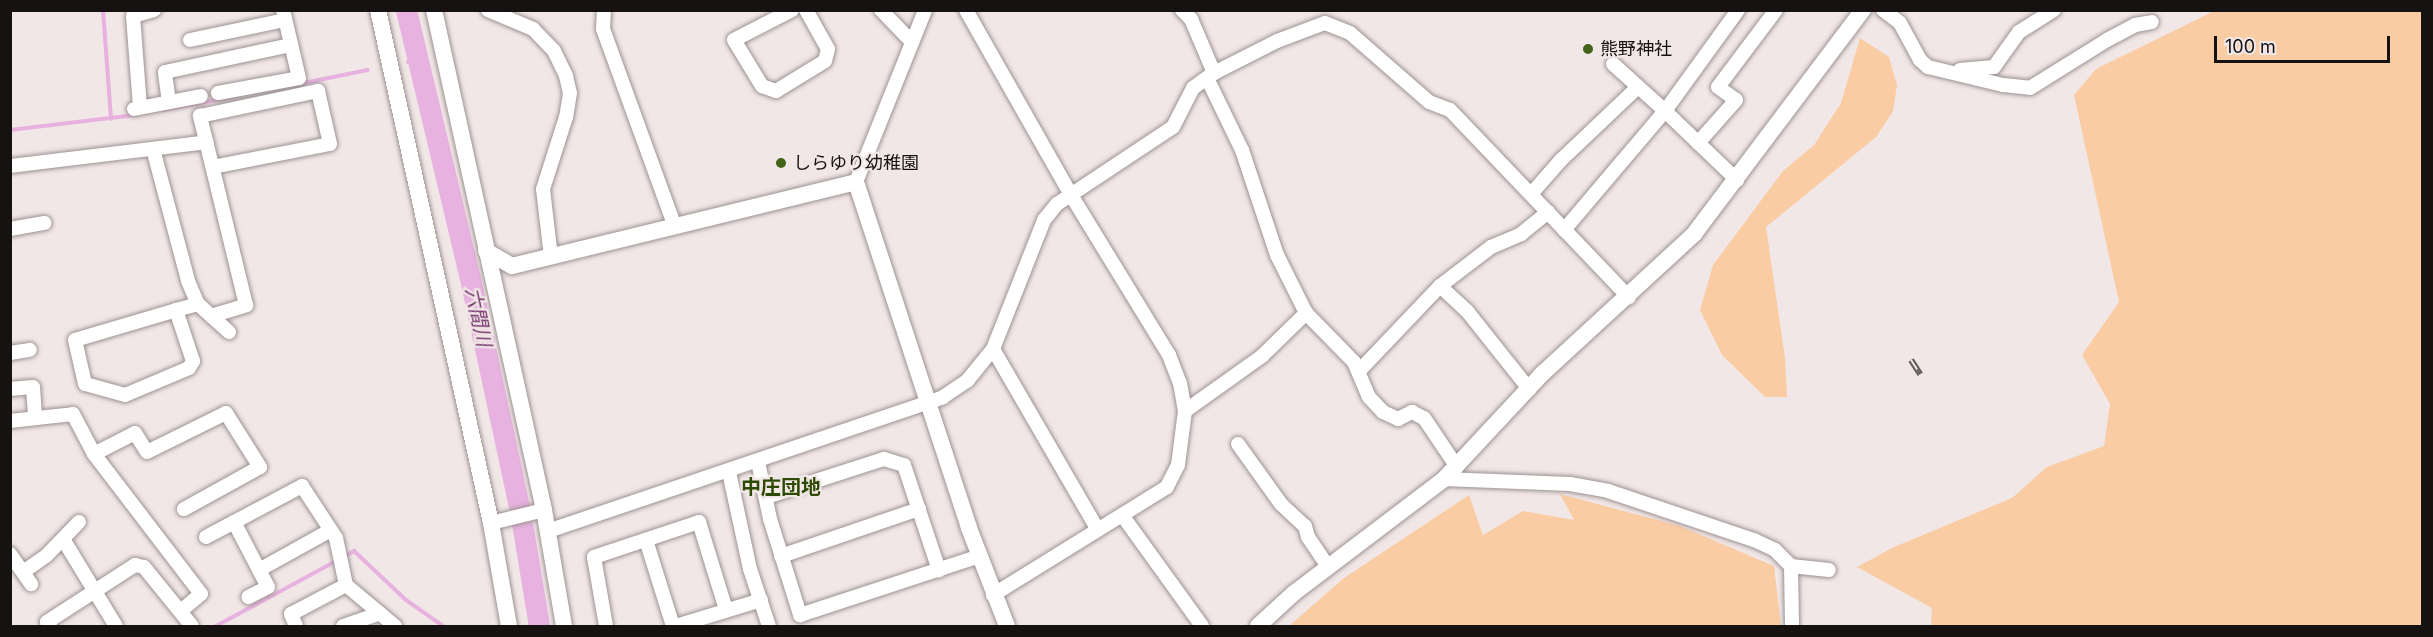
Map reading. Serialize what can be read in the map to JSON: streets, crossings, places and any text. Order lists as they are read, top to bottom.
{
  "districts": ["中庄団地"],
  "water": ["六間川"],
  "places": ["熊野神社", "しらゆり幼稚園"],
  "scale_bar": "100 m"
}
